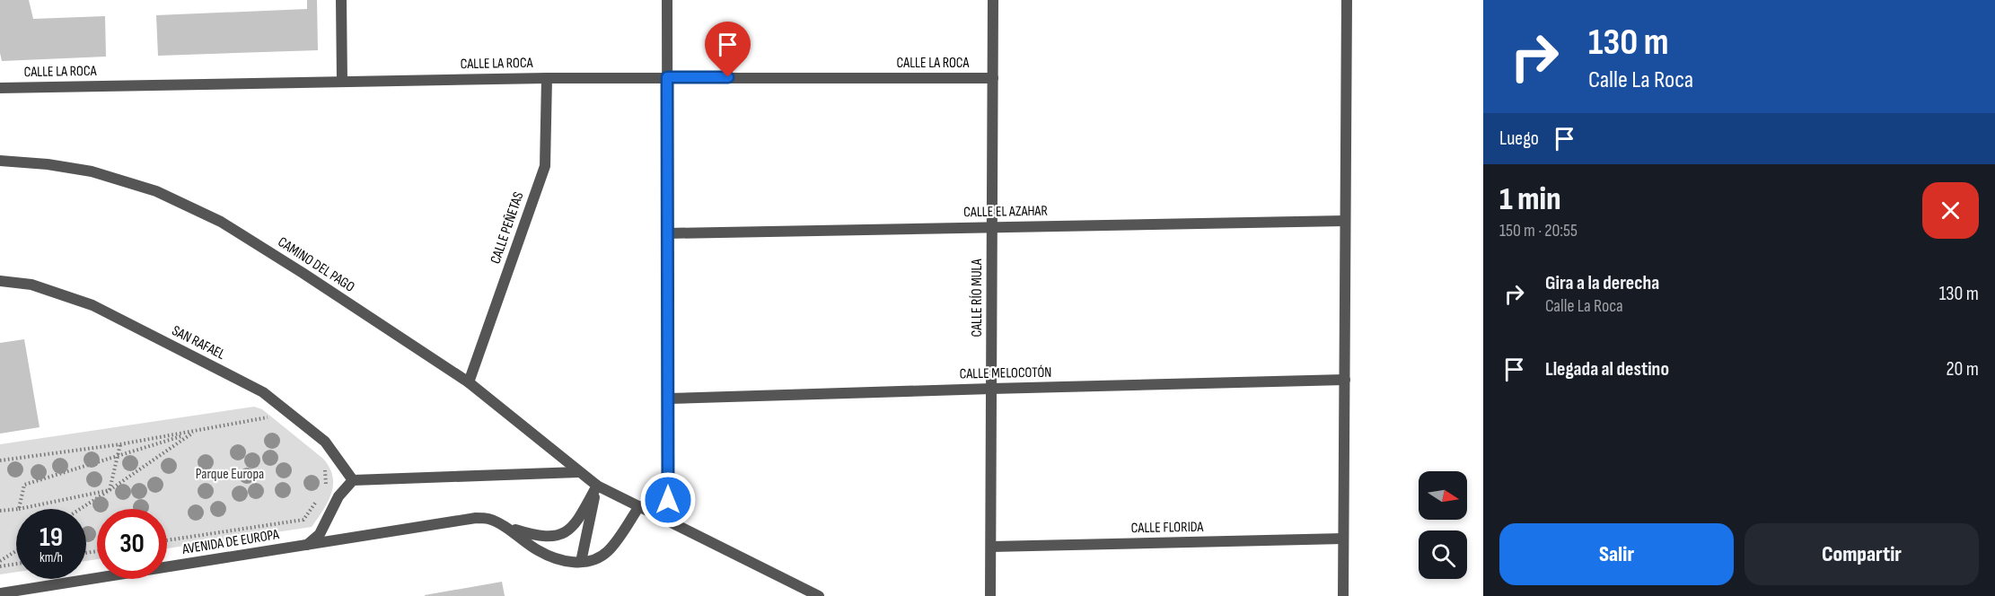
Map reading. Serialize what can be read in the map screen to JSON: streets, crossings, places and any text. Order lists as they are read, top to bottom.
{
  "streets": {
    "street": [
      "CALLE LA ROCA",
      "CALLE EL AZAHAR",
      "CALLE PEÑETAS",
      "CAMINO DEL PAGO",
      "CALLE RÍO MULA",
      "SAN RAFAEL",
      "CALLE MELOCOTÓN",
      "CALLE FLORIDA",
      "AVENIDA DE EUROPA"
    ]
  },
  "crossings": [
    ["CALLE LA ROCA", "CALLE PEÑETAS"],
    ["CALLE LA ROCA", "CALLE RÍO MULA"],
    ["CALLE EL AZAHAR", "CALLE RÍO MULA"],
    ["CALLE PEÑETAS", "CAMINO DEL PAGO"],
    ["CALLE RÍO MULA", "CALLE MELOCOTÓN"],
    ["CALLE RÍO MULA", "CALLE FLORIDA"]
  ],
  "parks": ["Parque Europa"],
  "north": "right",
  "page": {
    "turn": ["130 m", "Calle La Roca"],
    "then": "Luego",
    "heading": ["1 min", "150 m · 20:55"],
    "list": [
      {
        "name": "Gira a la derecha",
        "note": "Calle La Roca",
        "value": "130 m"
      },
      {
        "name": "Llegada al destino",
        "value": "20 m"
      }
    ],
    "speed": "19 km/h",
    "limit": "30",
    "buttons": ["Salir", "Compartir"]
  }
}
